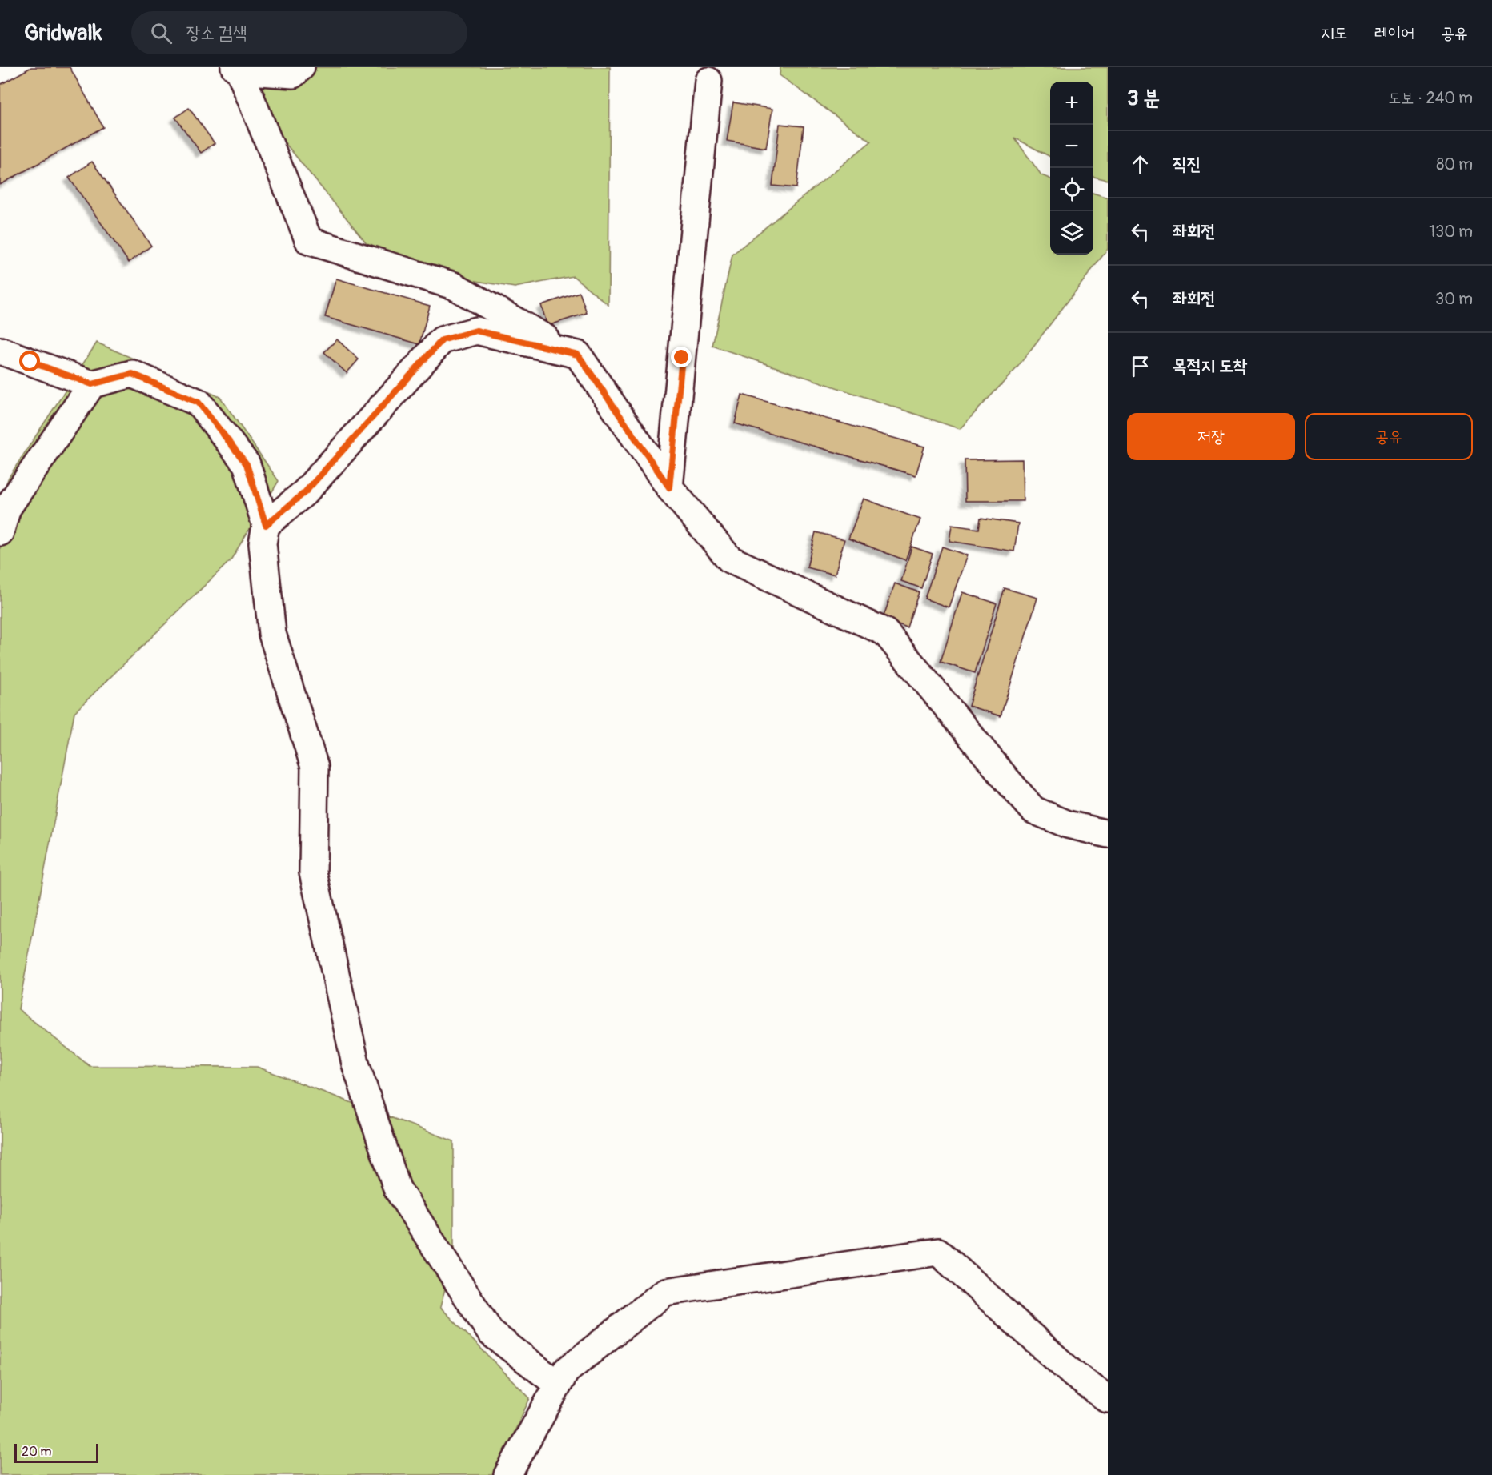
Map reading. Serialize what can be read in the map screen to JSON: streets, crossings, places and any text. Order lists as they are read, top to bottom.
{
  "scale_bar": "20 m",
  "page": {
    "header": "Gridwalk",
    "search": "장소 검색",
    "nav": ["지도", "레이어", "공유"],
    "heading": ["3 분", "도보 · 240 m"],
    "map_buttons": ["+", "−"],
    "list": [
      ["직진", "80 m"],
      ["좌회전", "130 m"],
      ["좌회전", "30 m"],
      "목적지 도착"
    ],
    "buttons": ["저장", "공유"],
    "scale": "20 m"
  }
}
